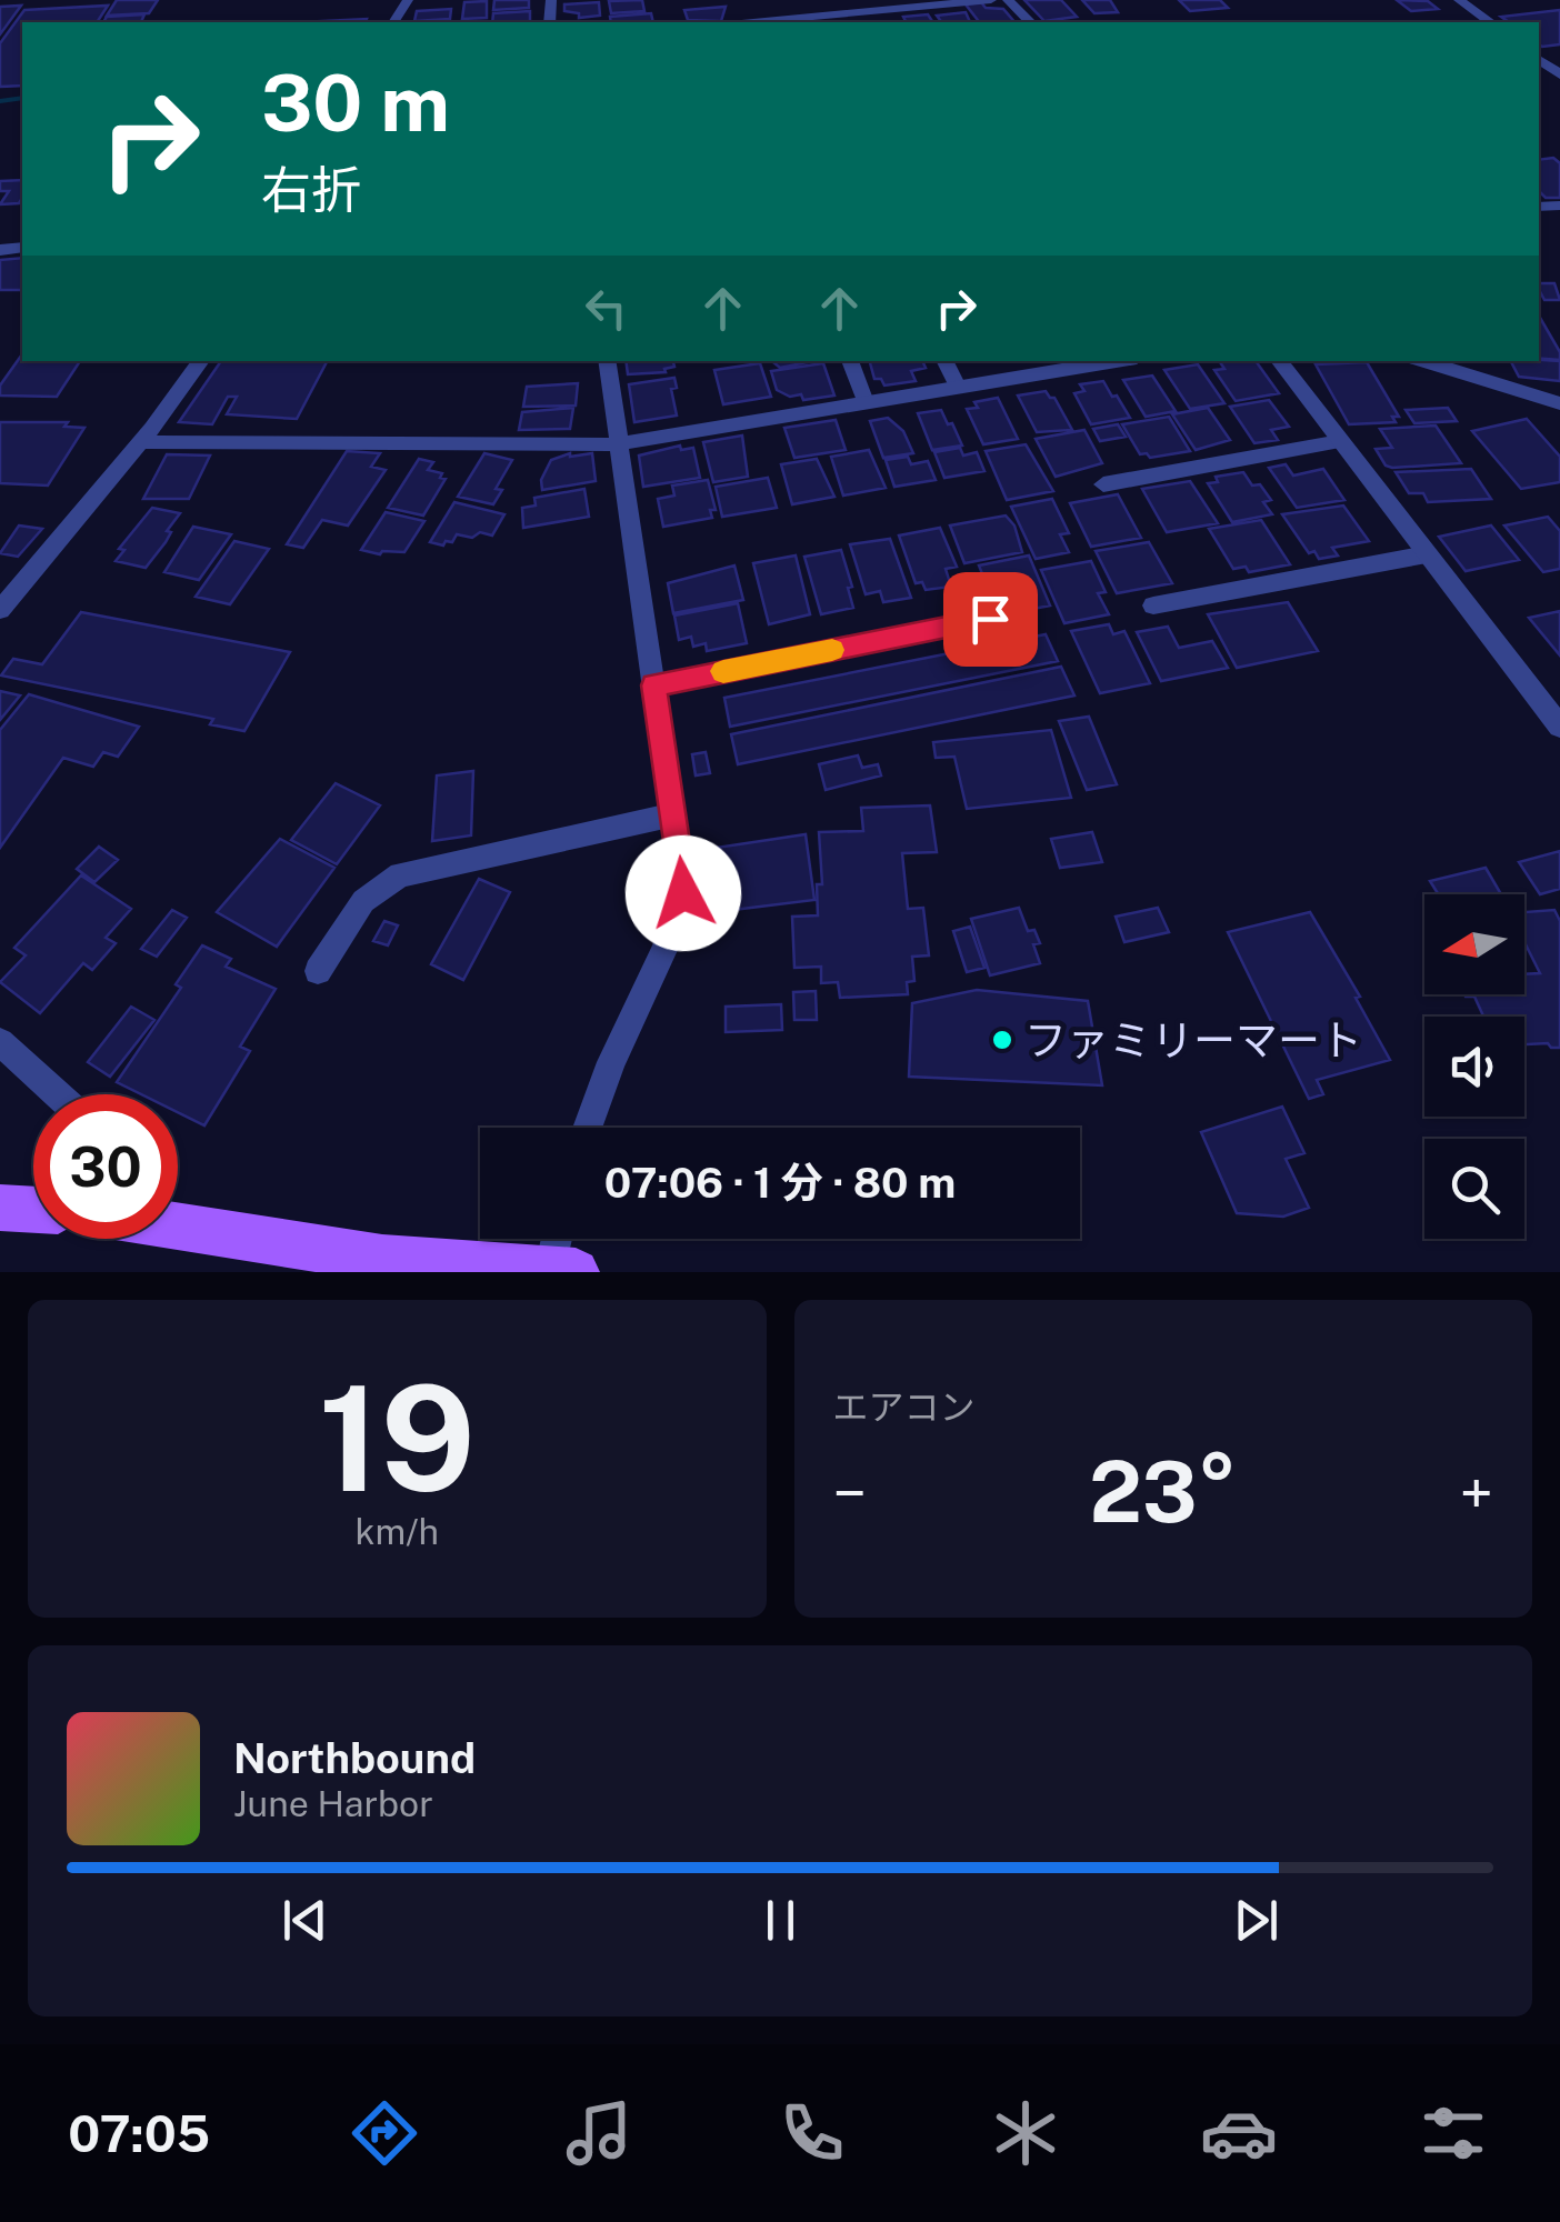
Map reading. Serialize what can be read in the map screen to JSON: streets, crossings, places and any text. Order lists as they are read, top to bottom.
{
  "places": ["ファミリーマート"],
  "north": "left",
  "page": {
    "turn": ["30 m", "右折"],
    "limit": "30",
    "trip": "07:06 · 1 分 · 80 m",
    "tile": [
      ["19", "km/h"],
      "エアコン"
    ],
    "heat": ["−", "23°", "+"],
    "song": ["Northbound", "June Harbor"],
    "tabs": "07:05"
  }
}
